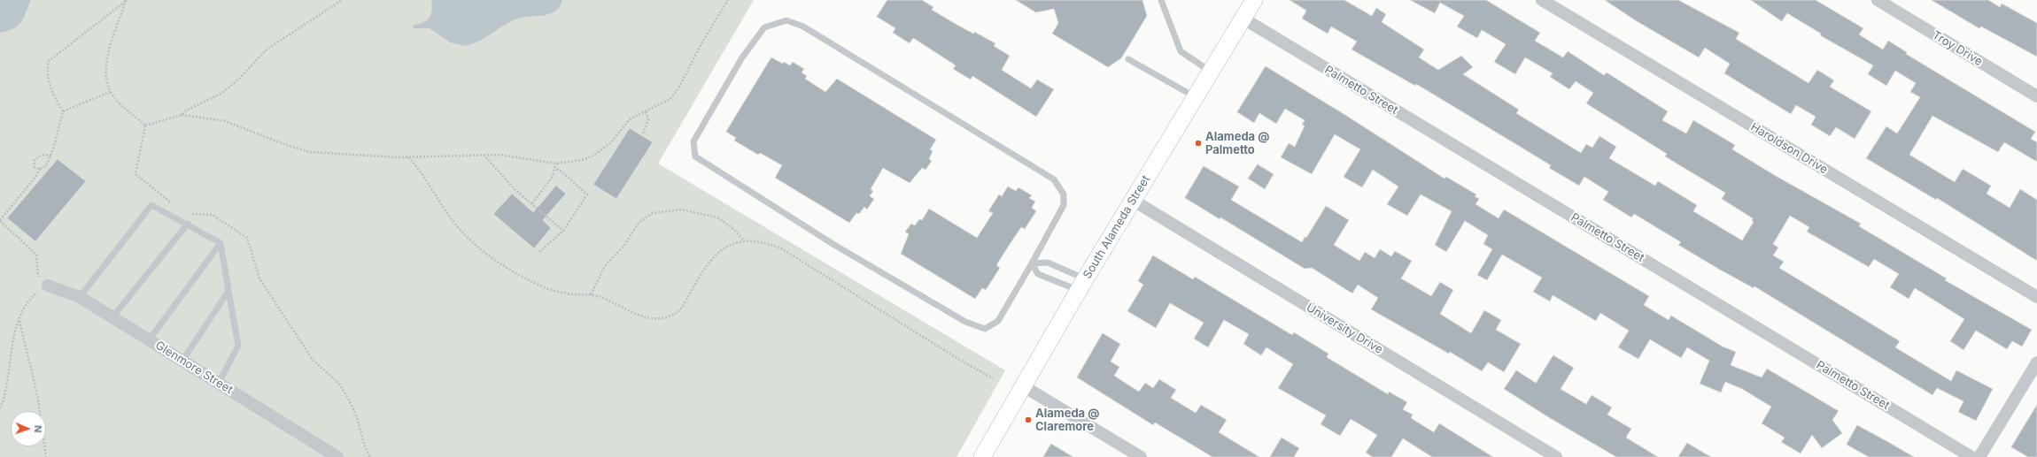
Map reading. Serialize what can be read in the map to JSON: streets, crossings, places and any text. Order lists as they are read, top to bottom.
{
  "streets": {
    "main road": ["South Alameda Street"],
    "street": [
      "Troy Drive",
      "Palmetto Street",
      "Haroldson Drive",
      "University Drive",
      "Glenmore Street"
    ]
  },
  "crossings": [
    ["Palmetto Street", "South Alameda Street"],
    ["South Alameda Street", "University Drive"]
  ],
  "places": ["Alameda @ Palmetto", "Alameda @ Claremore"],
  "north": "right"
}
